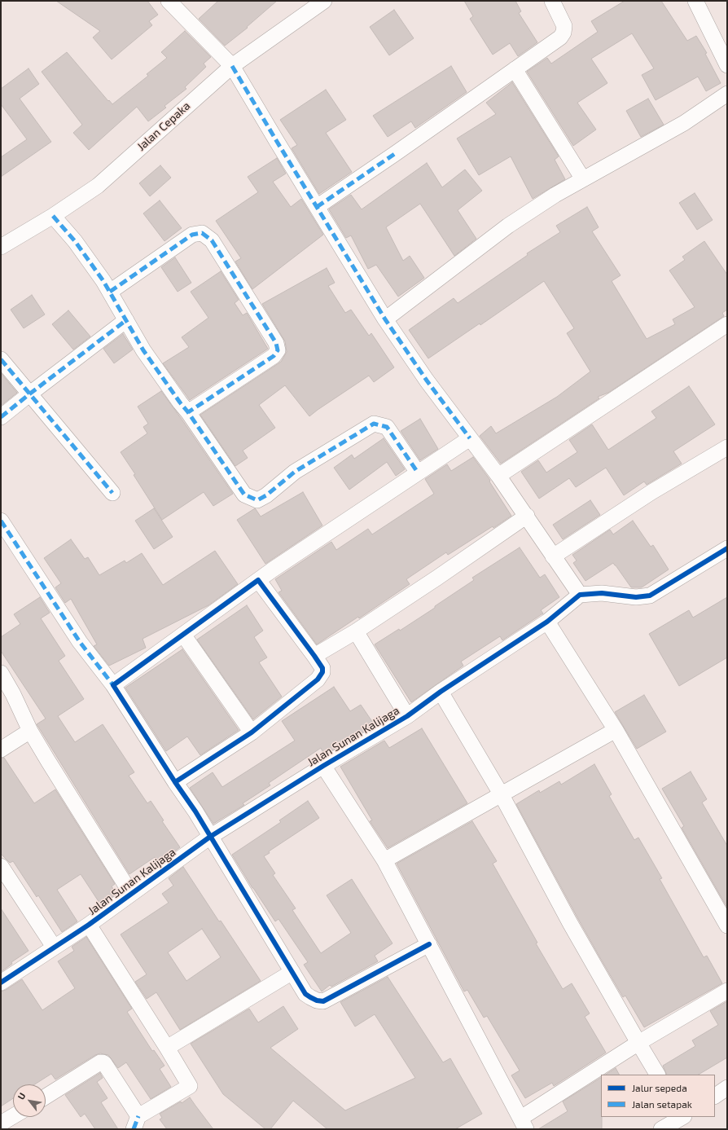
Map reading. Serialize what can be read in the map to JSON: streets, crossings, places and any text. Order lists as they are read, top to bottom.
{
  "streets": {
    "street": ["Jalan Cepaka", "Jalan Sunan Kalijaga"]
  },
  "legend": ["Jalur sepeda", "Jalan setapak"],
  "north": "top left"
}
